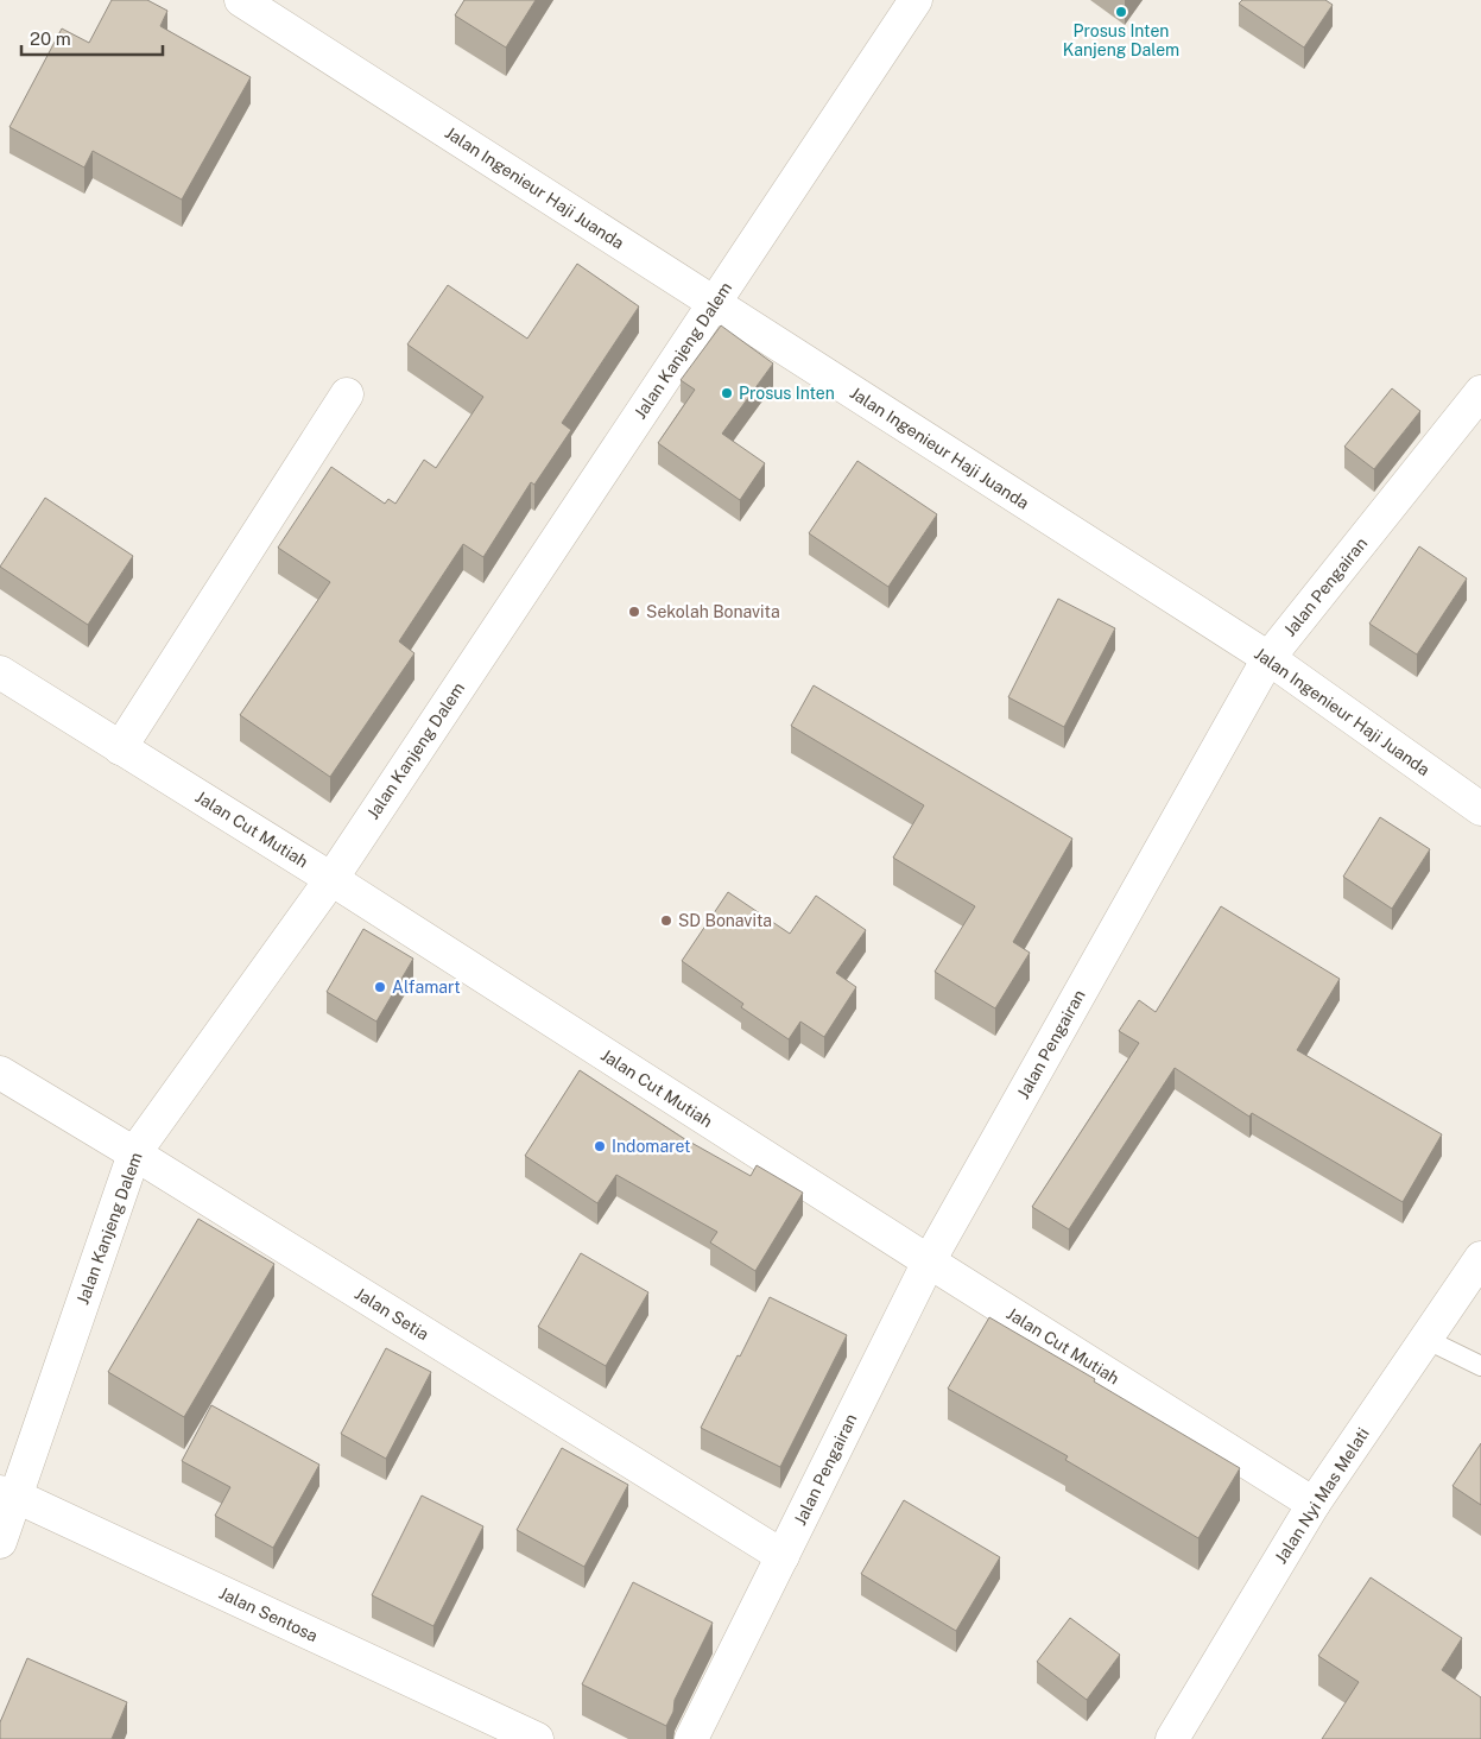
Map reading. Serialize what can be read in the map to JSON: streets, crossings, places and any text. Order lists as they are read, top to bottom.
{
  "streets": {
    "street": [
      "Jalan Ingenieur Haji Juanda",
      "Jalan Kanjeng Dalem",
      "Jalan Pengairan",
      "Jalan Cut Mutiah",
      "Jalan Setia",
      "Jalan Nyi Mas Melati",
      "Jalan Sentosa"
    ]
  },
  "crossings": [
    ["Jalan Ingenieur Haji Juanda", "Jalan Kanjeng Dalem"],
    ["Jalan Ingenieur Haji Juanda", "Jalan Pengairan"],
    ["Jalan Kanjeng Dalem", "Jalan Cut Mutiah"],
    ["Jalan Kanjeng Dalem", "Jalan Setia"],
    ["Jalan Kanjeng Dalem", "Jalan Sentosa"],
    ["Jalan Pengairan", "Jalan Cut Mutiah"],
    ["Jalan Pengairan", "Jalan Setia"],
    ["Jalan Cut Mutiah", "Jalan Nyi Mas Melati"]
  ],
  "places": [
    "Prosus Inten Kanjeng Dalem",
    "Prosus Inten",
    "Sekolah Bonavita",
    "SD Bonavita",
    "Alfamart",
    "Indomaret"
  ],
  "scale_bar": "20 m"
}
